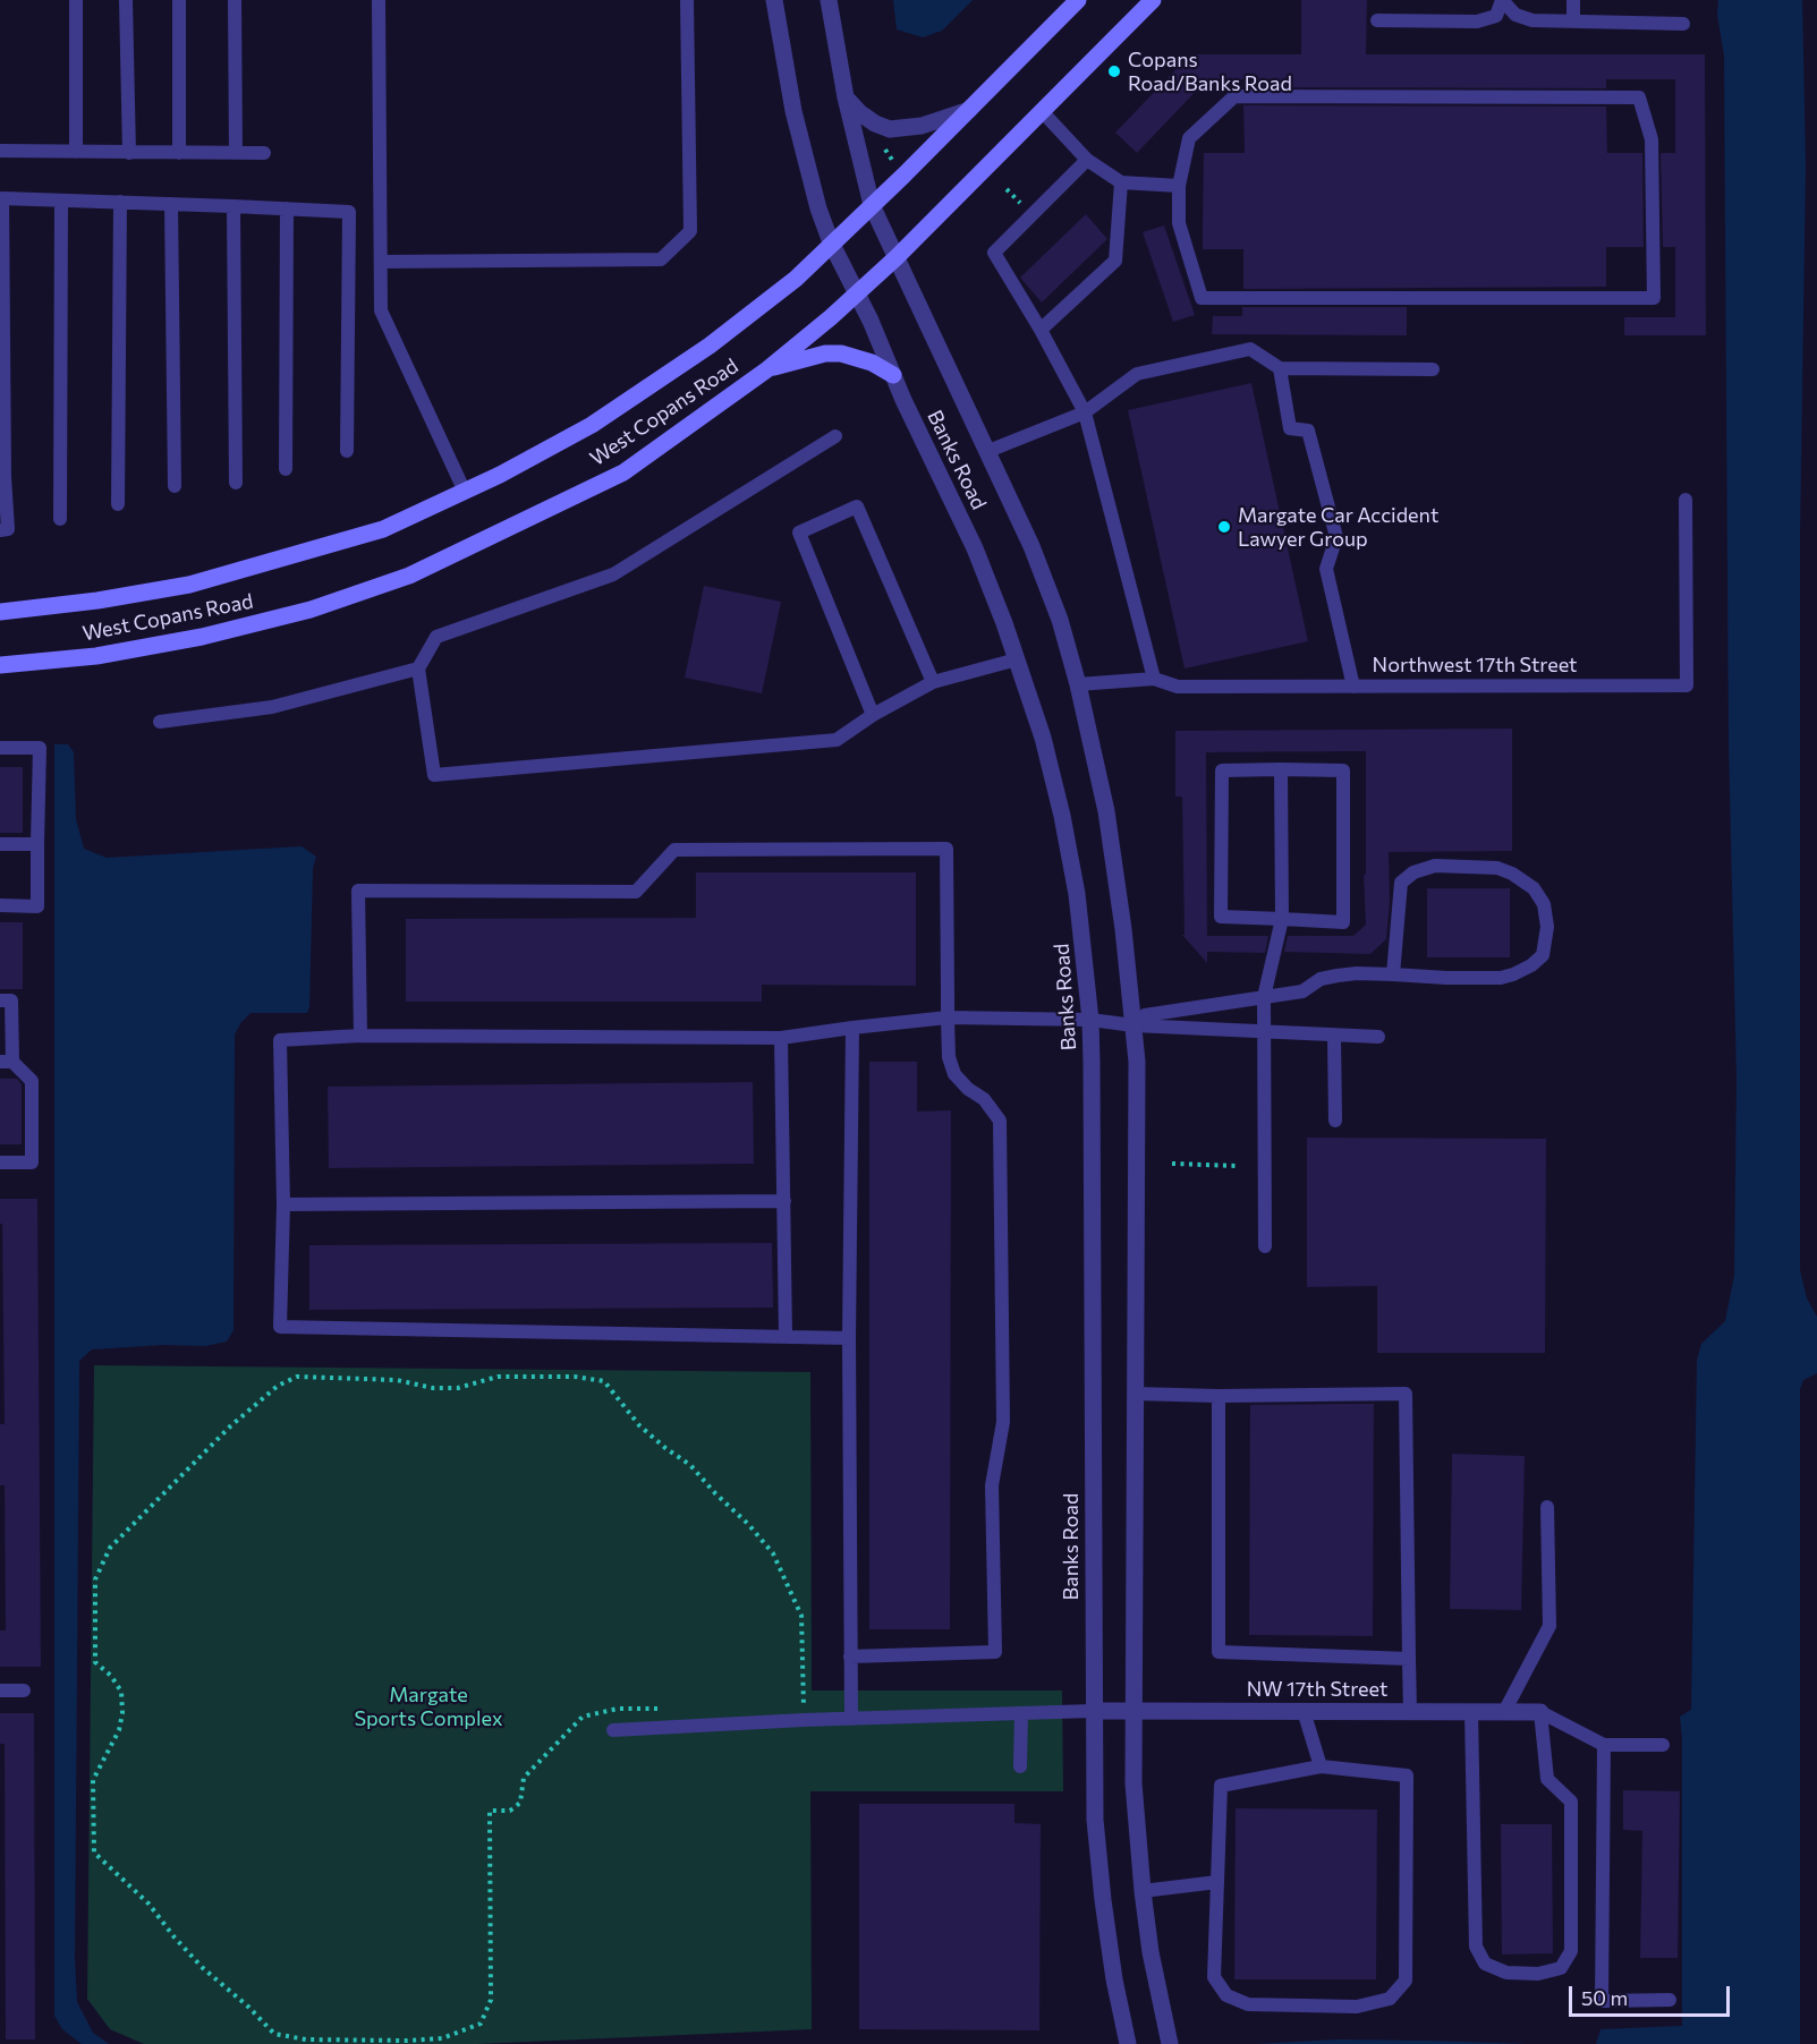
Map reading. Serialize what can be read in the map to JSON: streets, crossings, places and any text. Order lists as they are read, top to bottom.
{
  "streets": {
    "main road": ["West Copans Road"],
    "street": ["Banks Road", "NW 17th Street"],
    "lane": ["Northwest 17th Street"]
  },
  "crossings": [
    ["West Copans Road", "Banks Road"],
    ["Banks Road", "Northwest 17th Street"],
    ["Banks Road", "NW 17th Street"]
  ],
  "parks": ["Margate Sports Complex"],
  "places": ["Copans Road/Banks Road", "Margate Car Accident Lawyer Group"],
  "scale_bar": "50 m"
}
